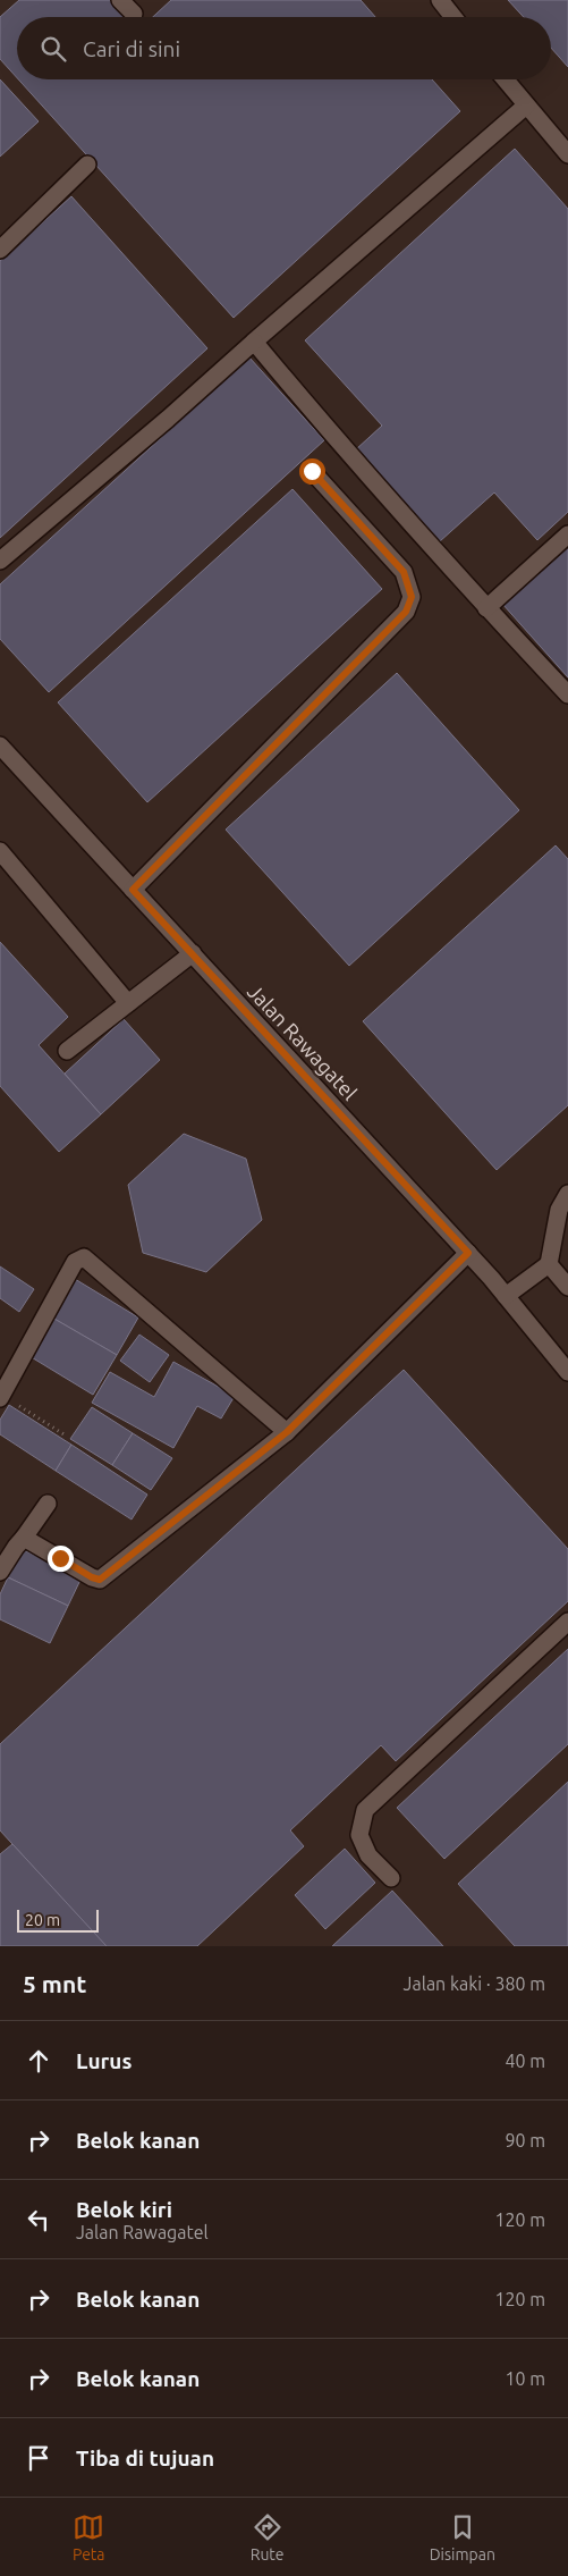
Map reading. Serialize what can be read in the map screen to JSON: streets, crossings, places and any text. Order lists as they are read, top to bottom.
{
  "streets": {
    "street": ["Jalan Rawagatel"]
  },
  "scale_bar": "20 m",
  "page": {
    "search": "Cari di sini",
    "scale": "20 m",
    "heading": ["5 mnt", "Jalan kaki · 380 m"],
    "list": [
      ["Lurus", "40 m"],
      ["Belok kanan", "90 m"],
      ["Belok kiri", "Jalan Rawagatel", "120 m"],
      ["Belok kanan", "120 m"],
      ["Belok kanan", "10 m"],
      "Tiba di tujuan"
    ],
    "nav": ["Peta", "Rute", "Disimpan"]
  }
}
